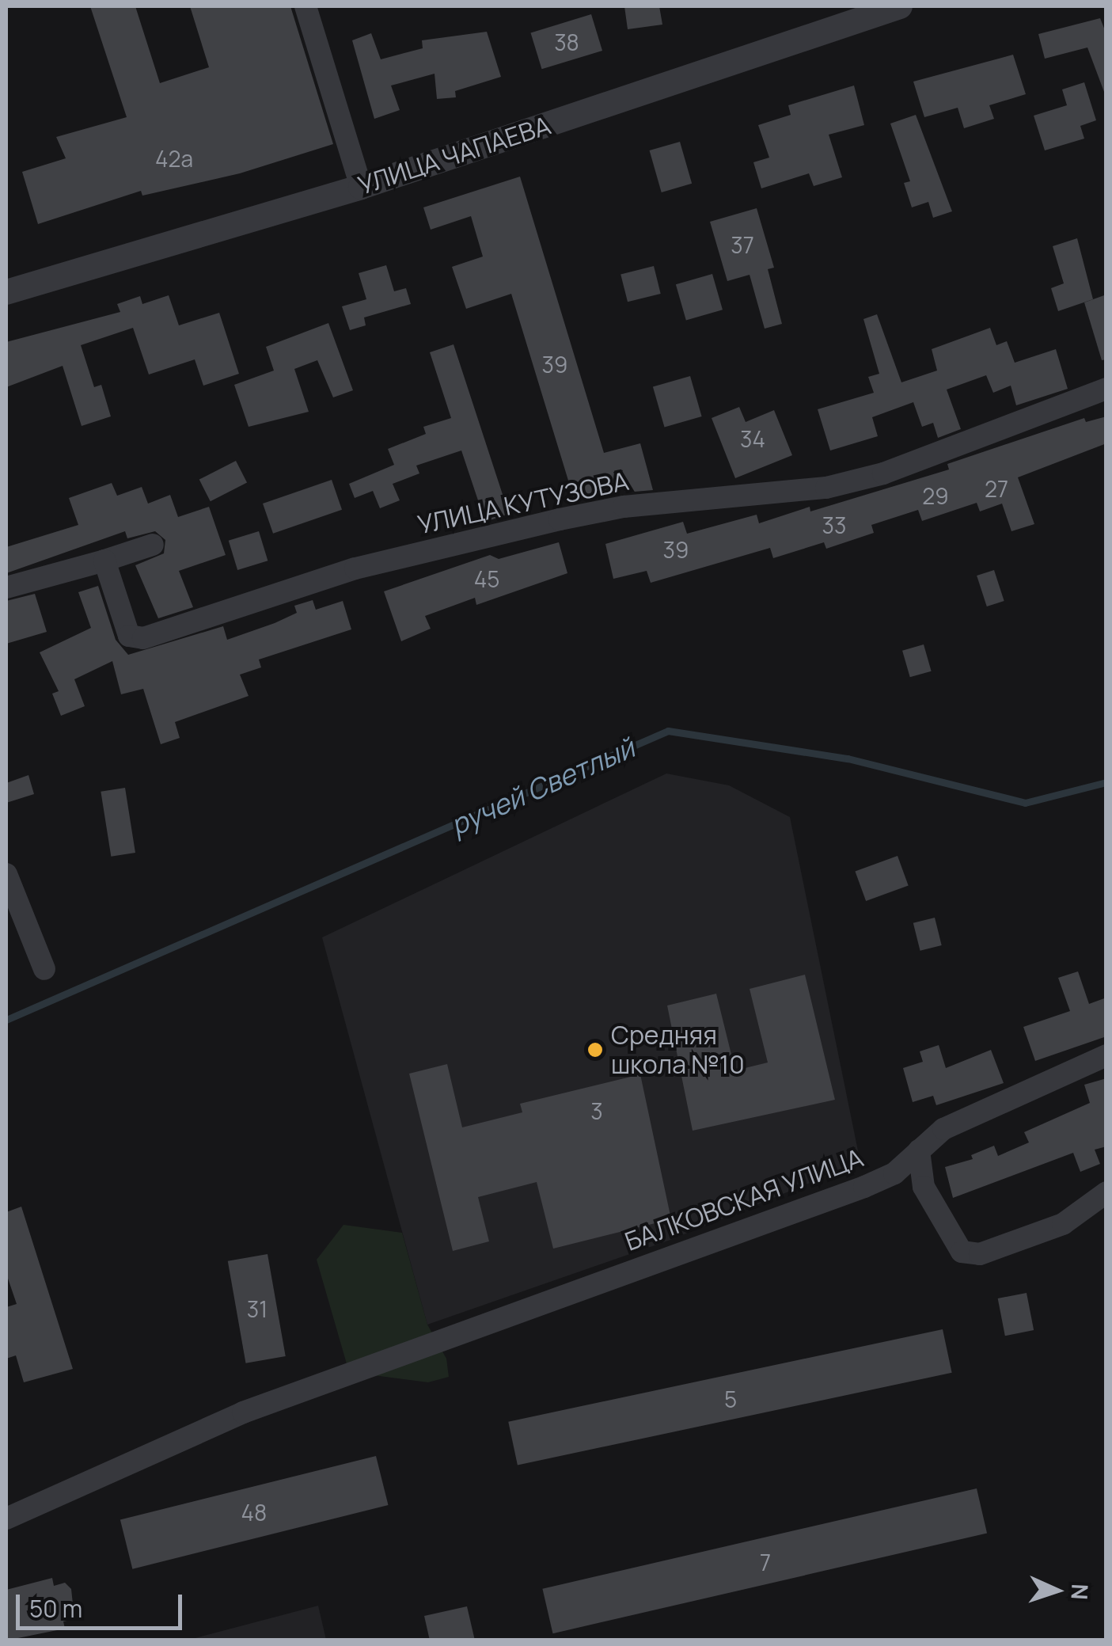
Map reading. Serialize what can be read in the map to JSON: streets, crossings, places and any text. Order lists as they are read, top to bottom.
{
  "streets": {
    "street": ["УЛИЦА ЧАПАЕВА", "УЛИЦА КУТУЗОВА", "БАЛКОВСКАЯ УЛИЦА"]
  },
  "water": ["ручей Светлый"],
  "places": ["Средняя школа №10"],
  "house_numbers": [
    "38",
    "42а",
    "37",
    "39",
    "34",
    "27",
    "29",
    "33",
    "39",
    "45",
    "3",
    "31",
    "5",
    "48",
    "7"
  ],
  "scale_bar": "50 m",
  "north": "right"
}
